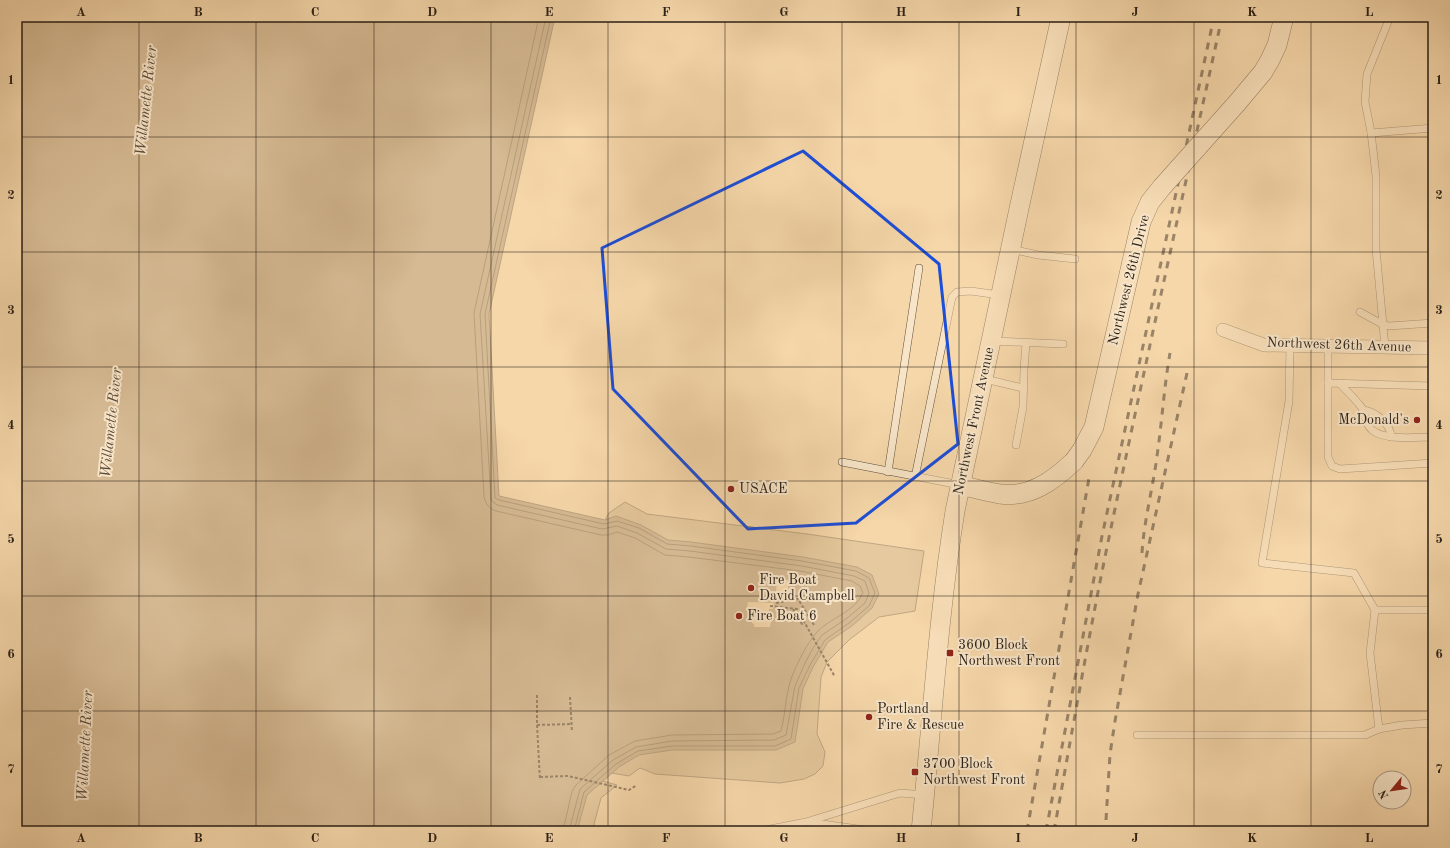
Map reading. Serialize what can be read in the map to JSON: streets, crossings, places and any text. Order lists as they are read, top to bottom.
{
  "streets": {
    "main road": ["Northwest 26th Drive", "Northwest Front Avenue"],
    "street": ["Northwest 26th Avenue"]
  },
  "crossings": [
    ["Northwest 26th Drive", "Northwest Front Avenue"]
  ],
  "water": ["Willamette River"],
  "places": {
    "other": [
      "McDonald's",
      "USACE",
      "Fire Boat David Campbell",
      "Fire Boat 6",
      "Portland Fire & Rescue"
    ],
    "transit": ["3600 Block Northwest Front", "3700 Block Northwest Front"]
  },
  "north": "bottom left",
  "grid": {
    "columns": [
      "A",
      "B",
      "C",
      "D",
      "E",
      "F",
      "G",
      "H",
      "I",
      "J",
      "K",
      "L"
    ],
    "rows": [
      "1",
      "2",
      "3",
      "4",
      "5",
      "6",
      "7"
    ]
  }
}
